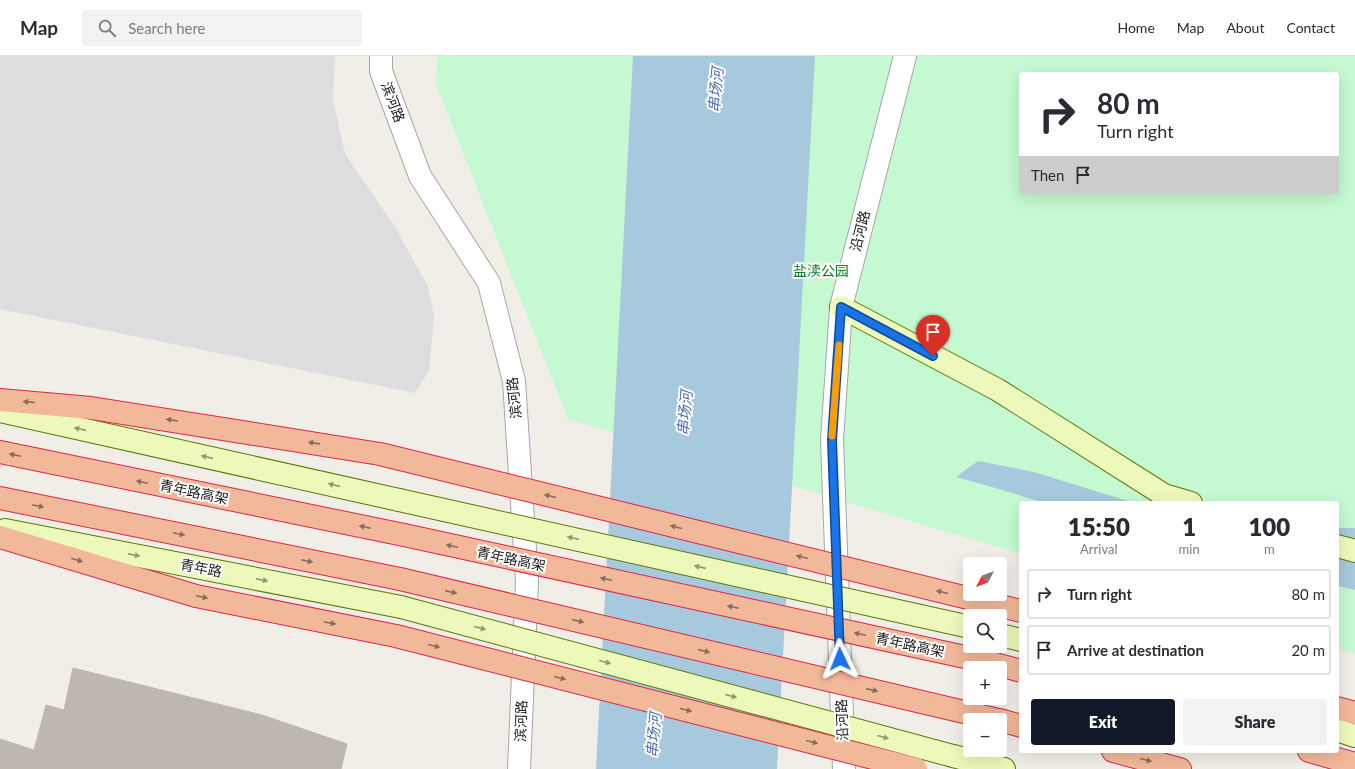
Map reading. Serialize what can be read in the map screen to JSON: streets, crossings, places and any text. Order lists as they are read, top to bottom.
{
  "streets": {
    "highway": ["青年路高架"],
    "main road": ["青年路"],
    "street": ["滨河路", "沿河路"]
  },
  "water": ["串场河"],
  "parks": ["盐渎公园"],
  "north": "bottom left",
  "page": {
    "header": "Map",
    "search": "Search here",
    "nav": [
      "Home",
      "Map",
      "About",
      "Contact"
    ],
    "turn": ["80 m", "Turn right"],
    "then": "Then",
    "eta": [
      "15:50",
      "Arrival",
      "1",
      "min",
      "100",
      "m"
    ],
    "map_buttons": ["+", "−"],
    "list": [
      {
        "name": "Turn right",
        "value": "80 m"
      },
      {
        "name": "Arrive at destination",
        "value": "20 m"
      }
    ],
    "buttons": ["Exit", "Share"]
  }
}
